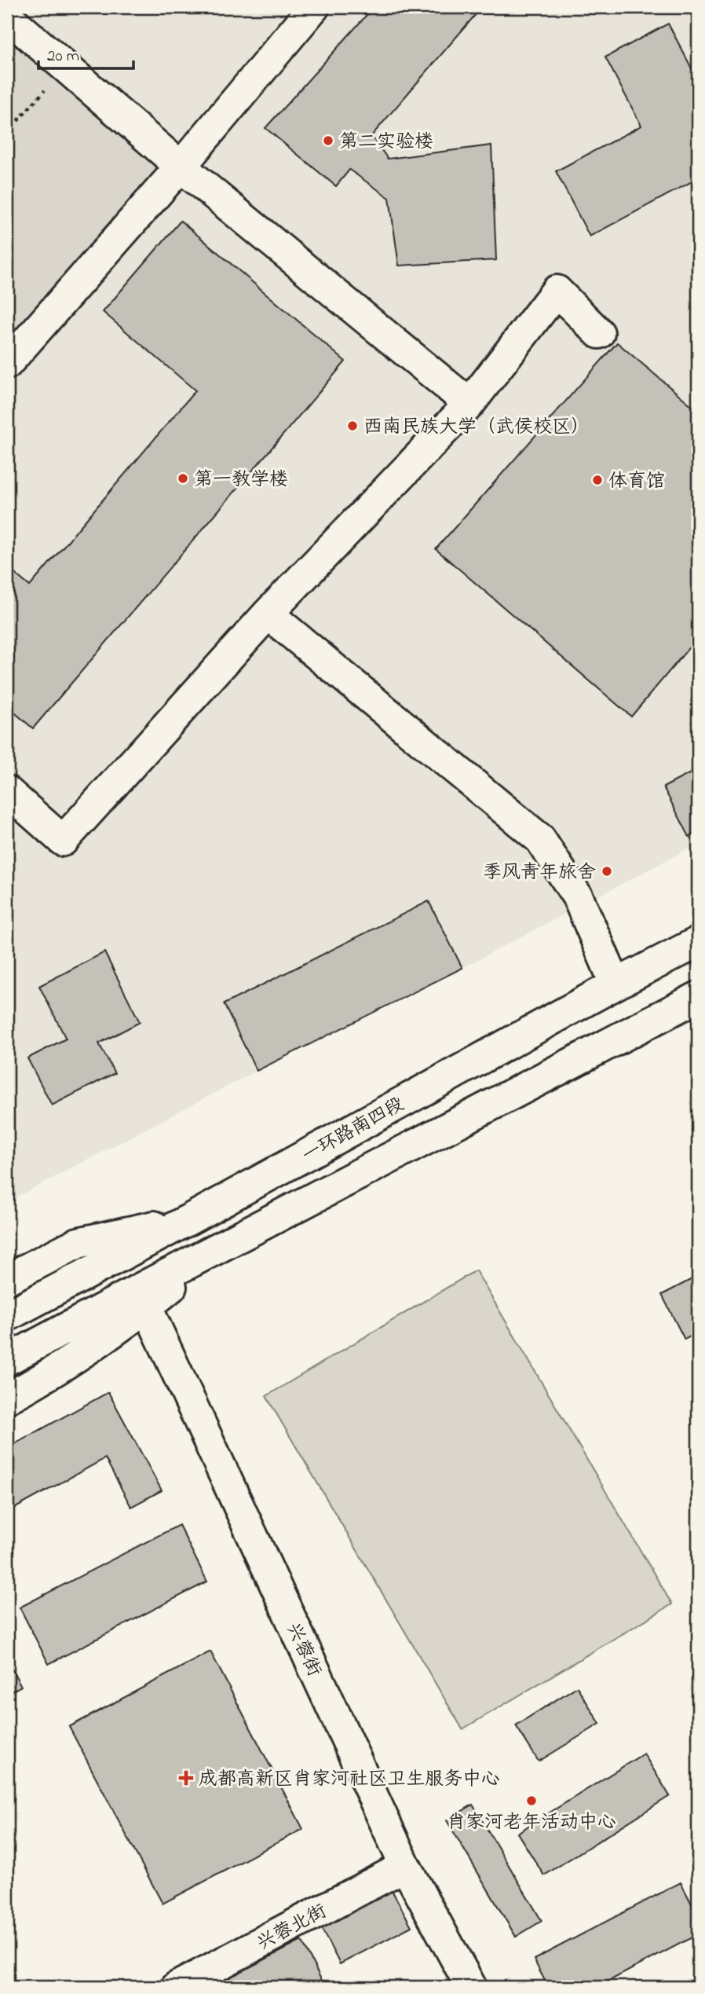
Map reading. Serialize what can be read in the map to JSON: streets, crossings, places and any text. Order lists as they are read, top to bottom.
{
  "streets": {
    "street": ["一环路南四段", "兴蓉街", "兴蓉北街"]
  },
  "crossings": [
    ["兴蓉街", "兴蓉北街"]
  ],
  "places": {
    "other": [
      "第二实验楼",
      "西南民族大学（武侯校区）",
      "第一教学楼",
      "体育馆",
      "季风青年旅舍",
      "肖家河老年活动中心"
    ],
    "health": ["成都高新区肖家河社区卫生服务中心"]
  },
  "scale_bar": "20 m"
}
